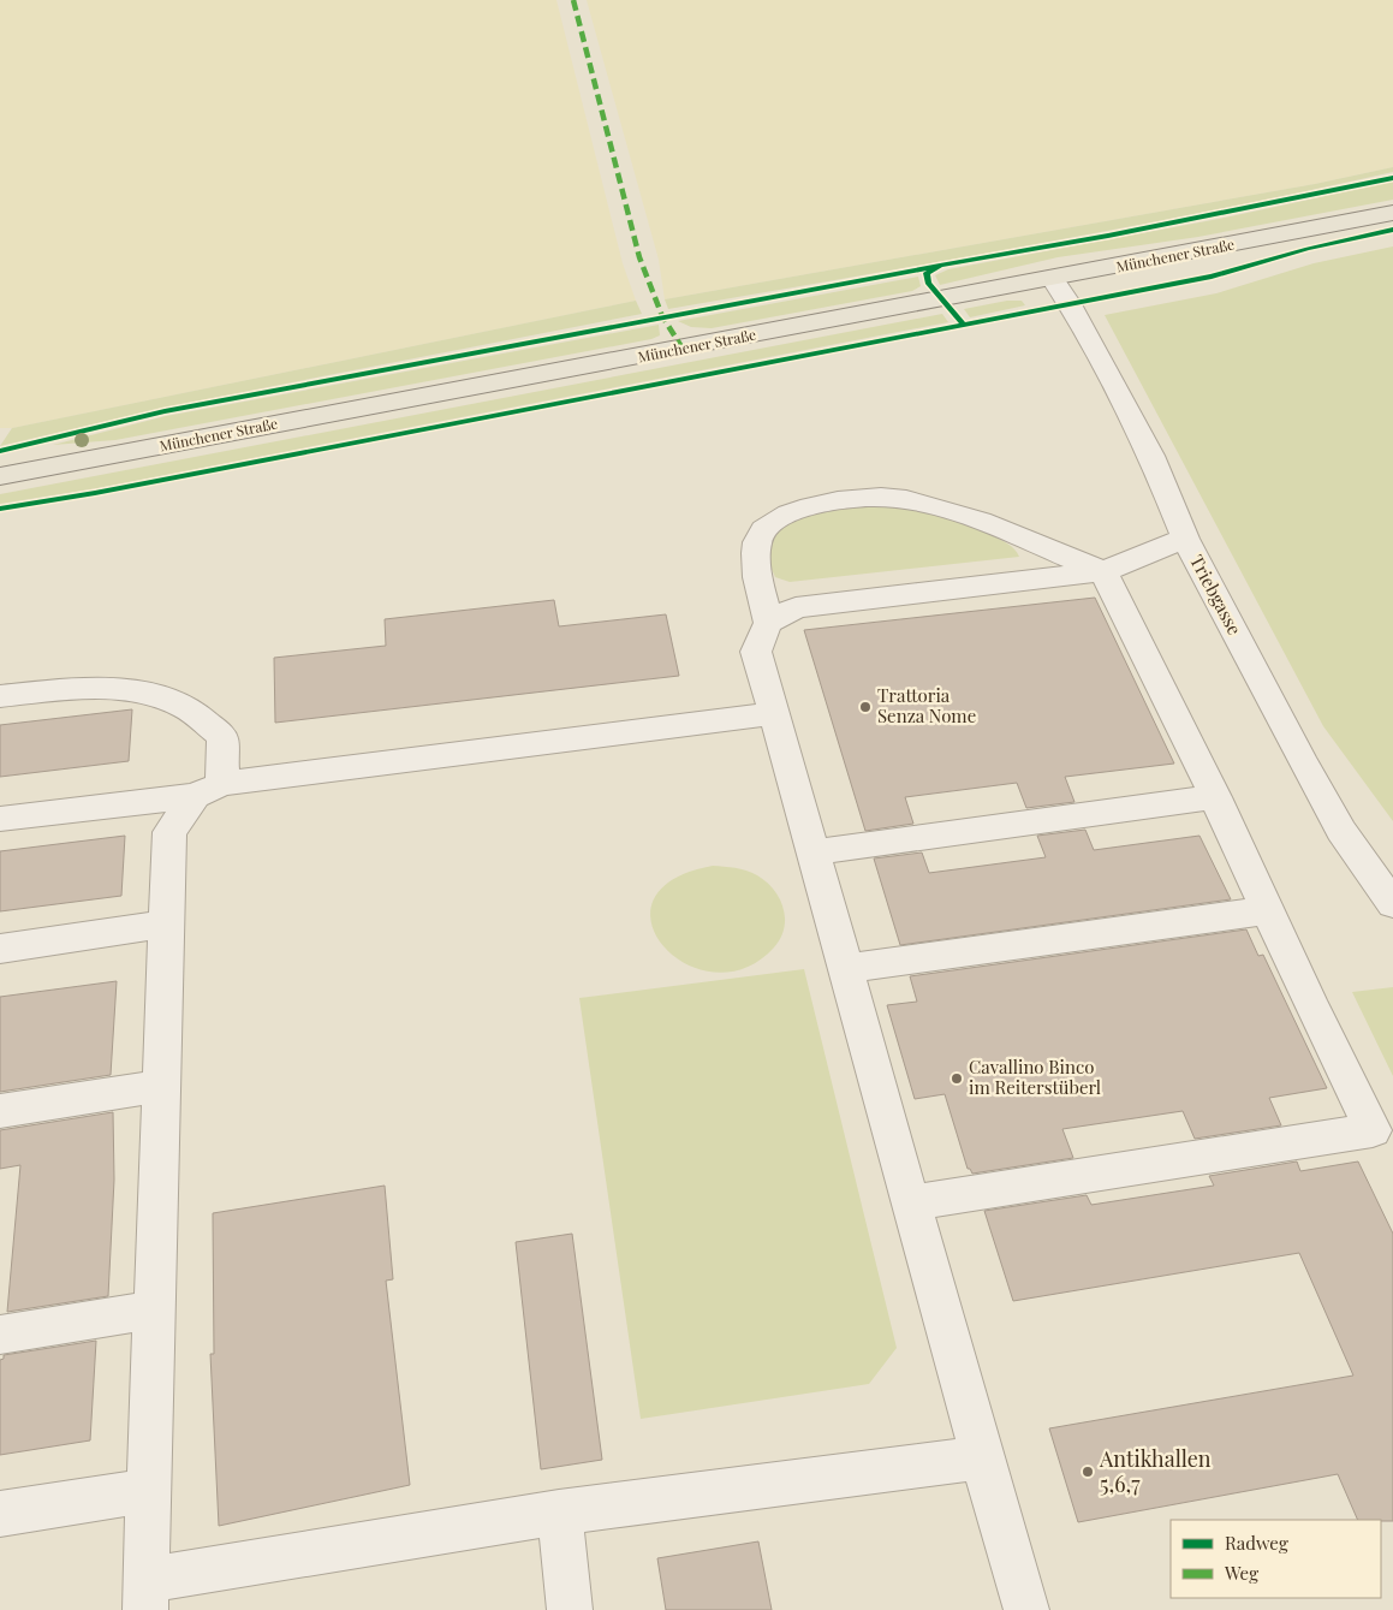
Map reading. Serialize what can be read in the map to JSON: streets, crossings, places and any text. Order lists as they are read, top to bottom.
{
  "streets": {
    "main road": ["Münchener Straße"],
    "street": ["Triebgasse"]
  },
  "crossings": [
    ["Münchener Straße", "Triebgasse"]
  ],
  "places": ["Trattoria Senza Nome", "Cavallino Binco im Reiterstüberl", "Antikhallen 5,6,7"],
  "legend": ["Radweg", "Weg"]
}
